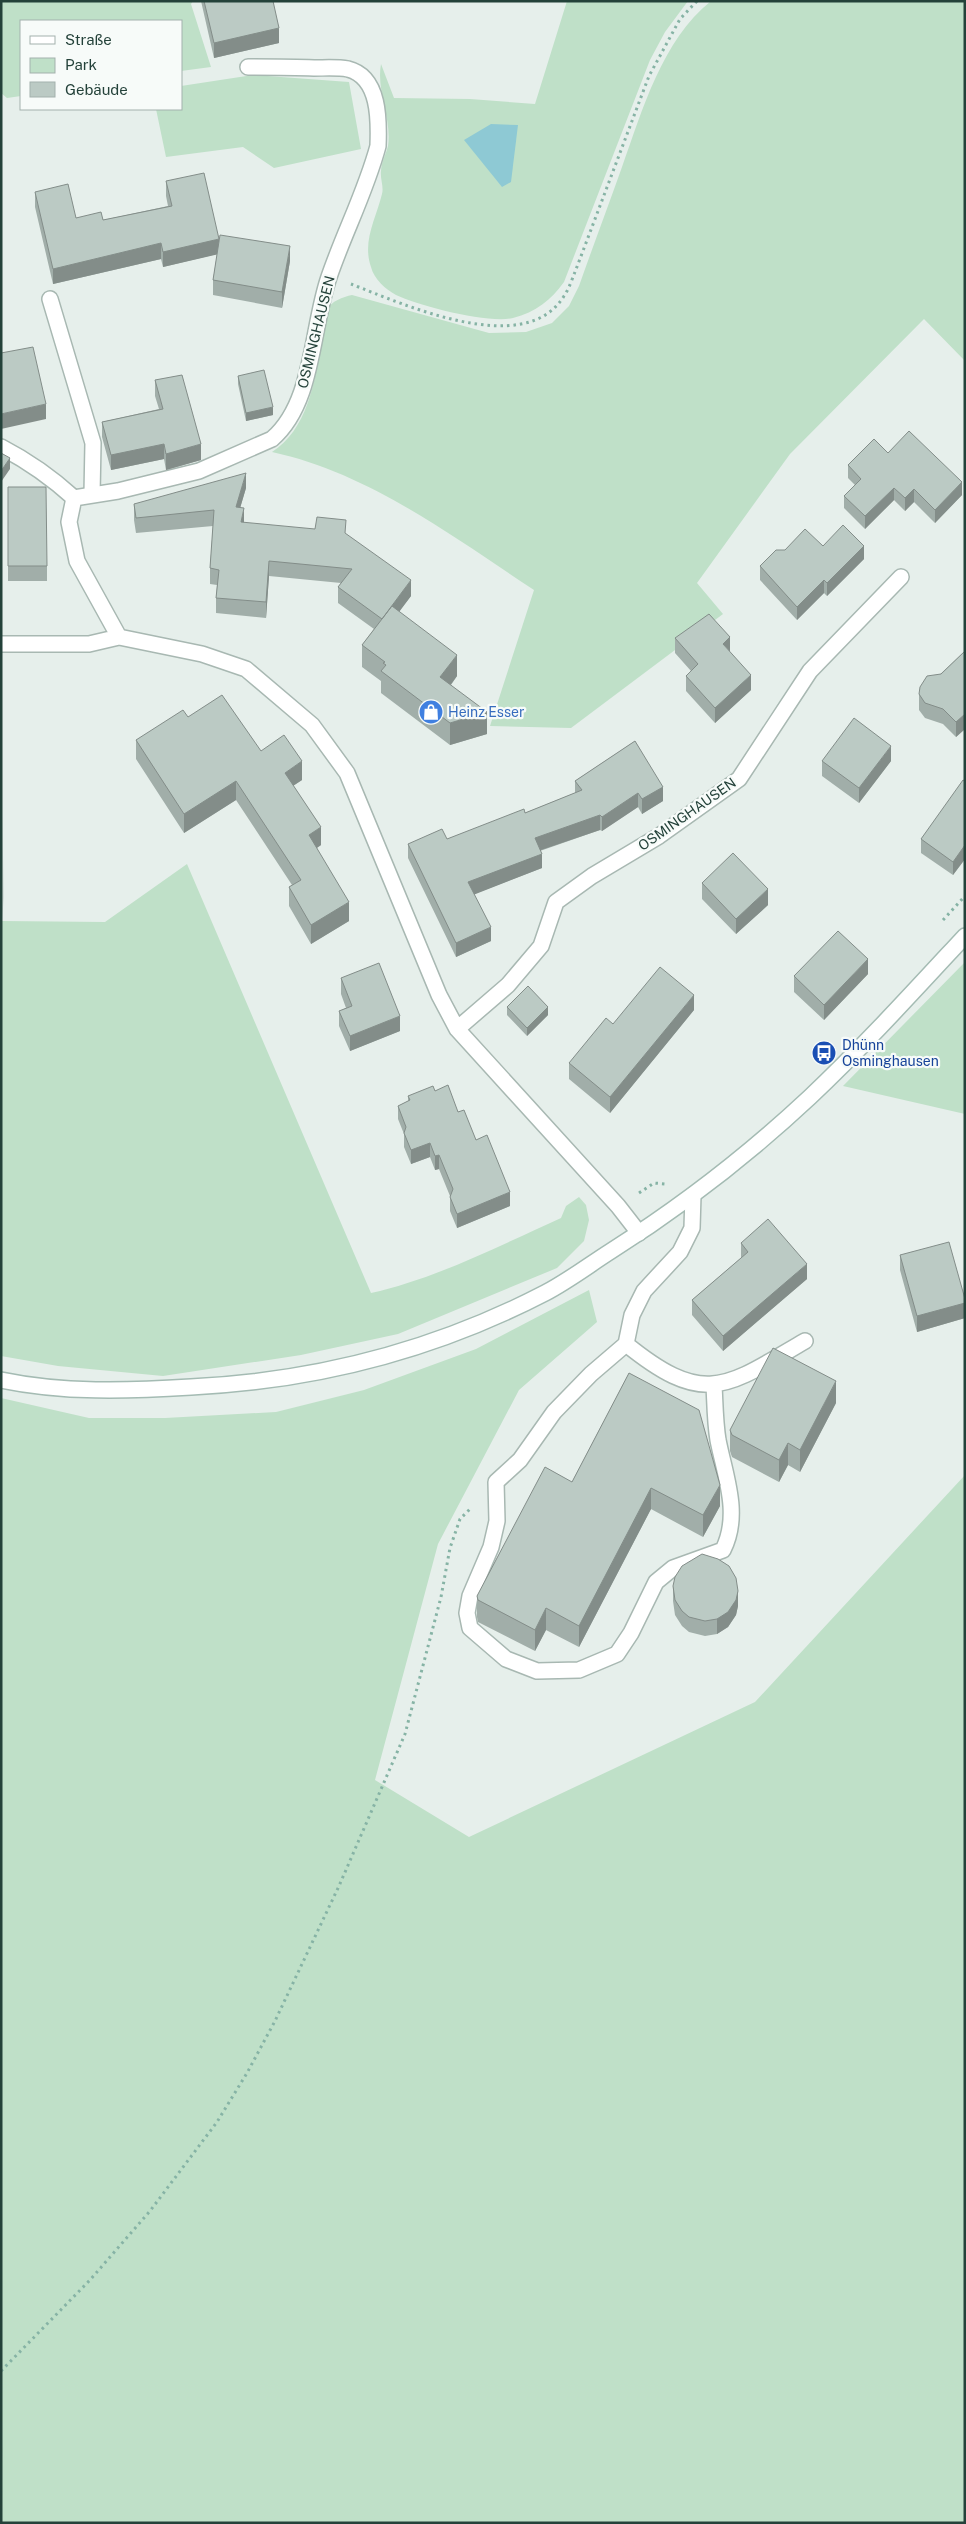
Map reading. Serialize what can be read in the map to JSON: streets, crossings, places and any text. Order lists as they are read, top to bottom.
{
  "streets": {
    "street": ["OSMINGHAUSEN"]
  },
  "places": {
    "shop": ["Heinz Esser"],
    "bus stop": ["Dhünn Osminghausen"]
  },
  "legend": ["Straße", "Park", "Gebäude"]
}
